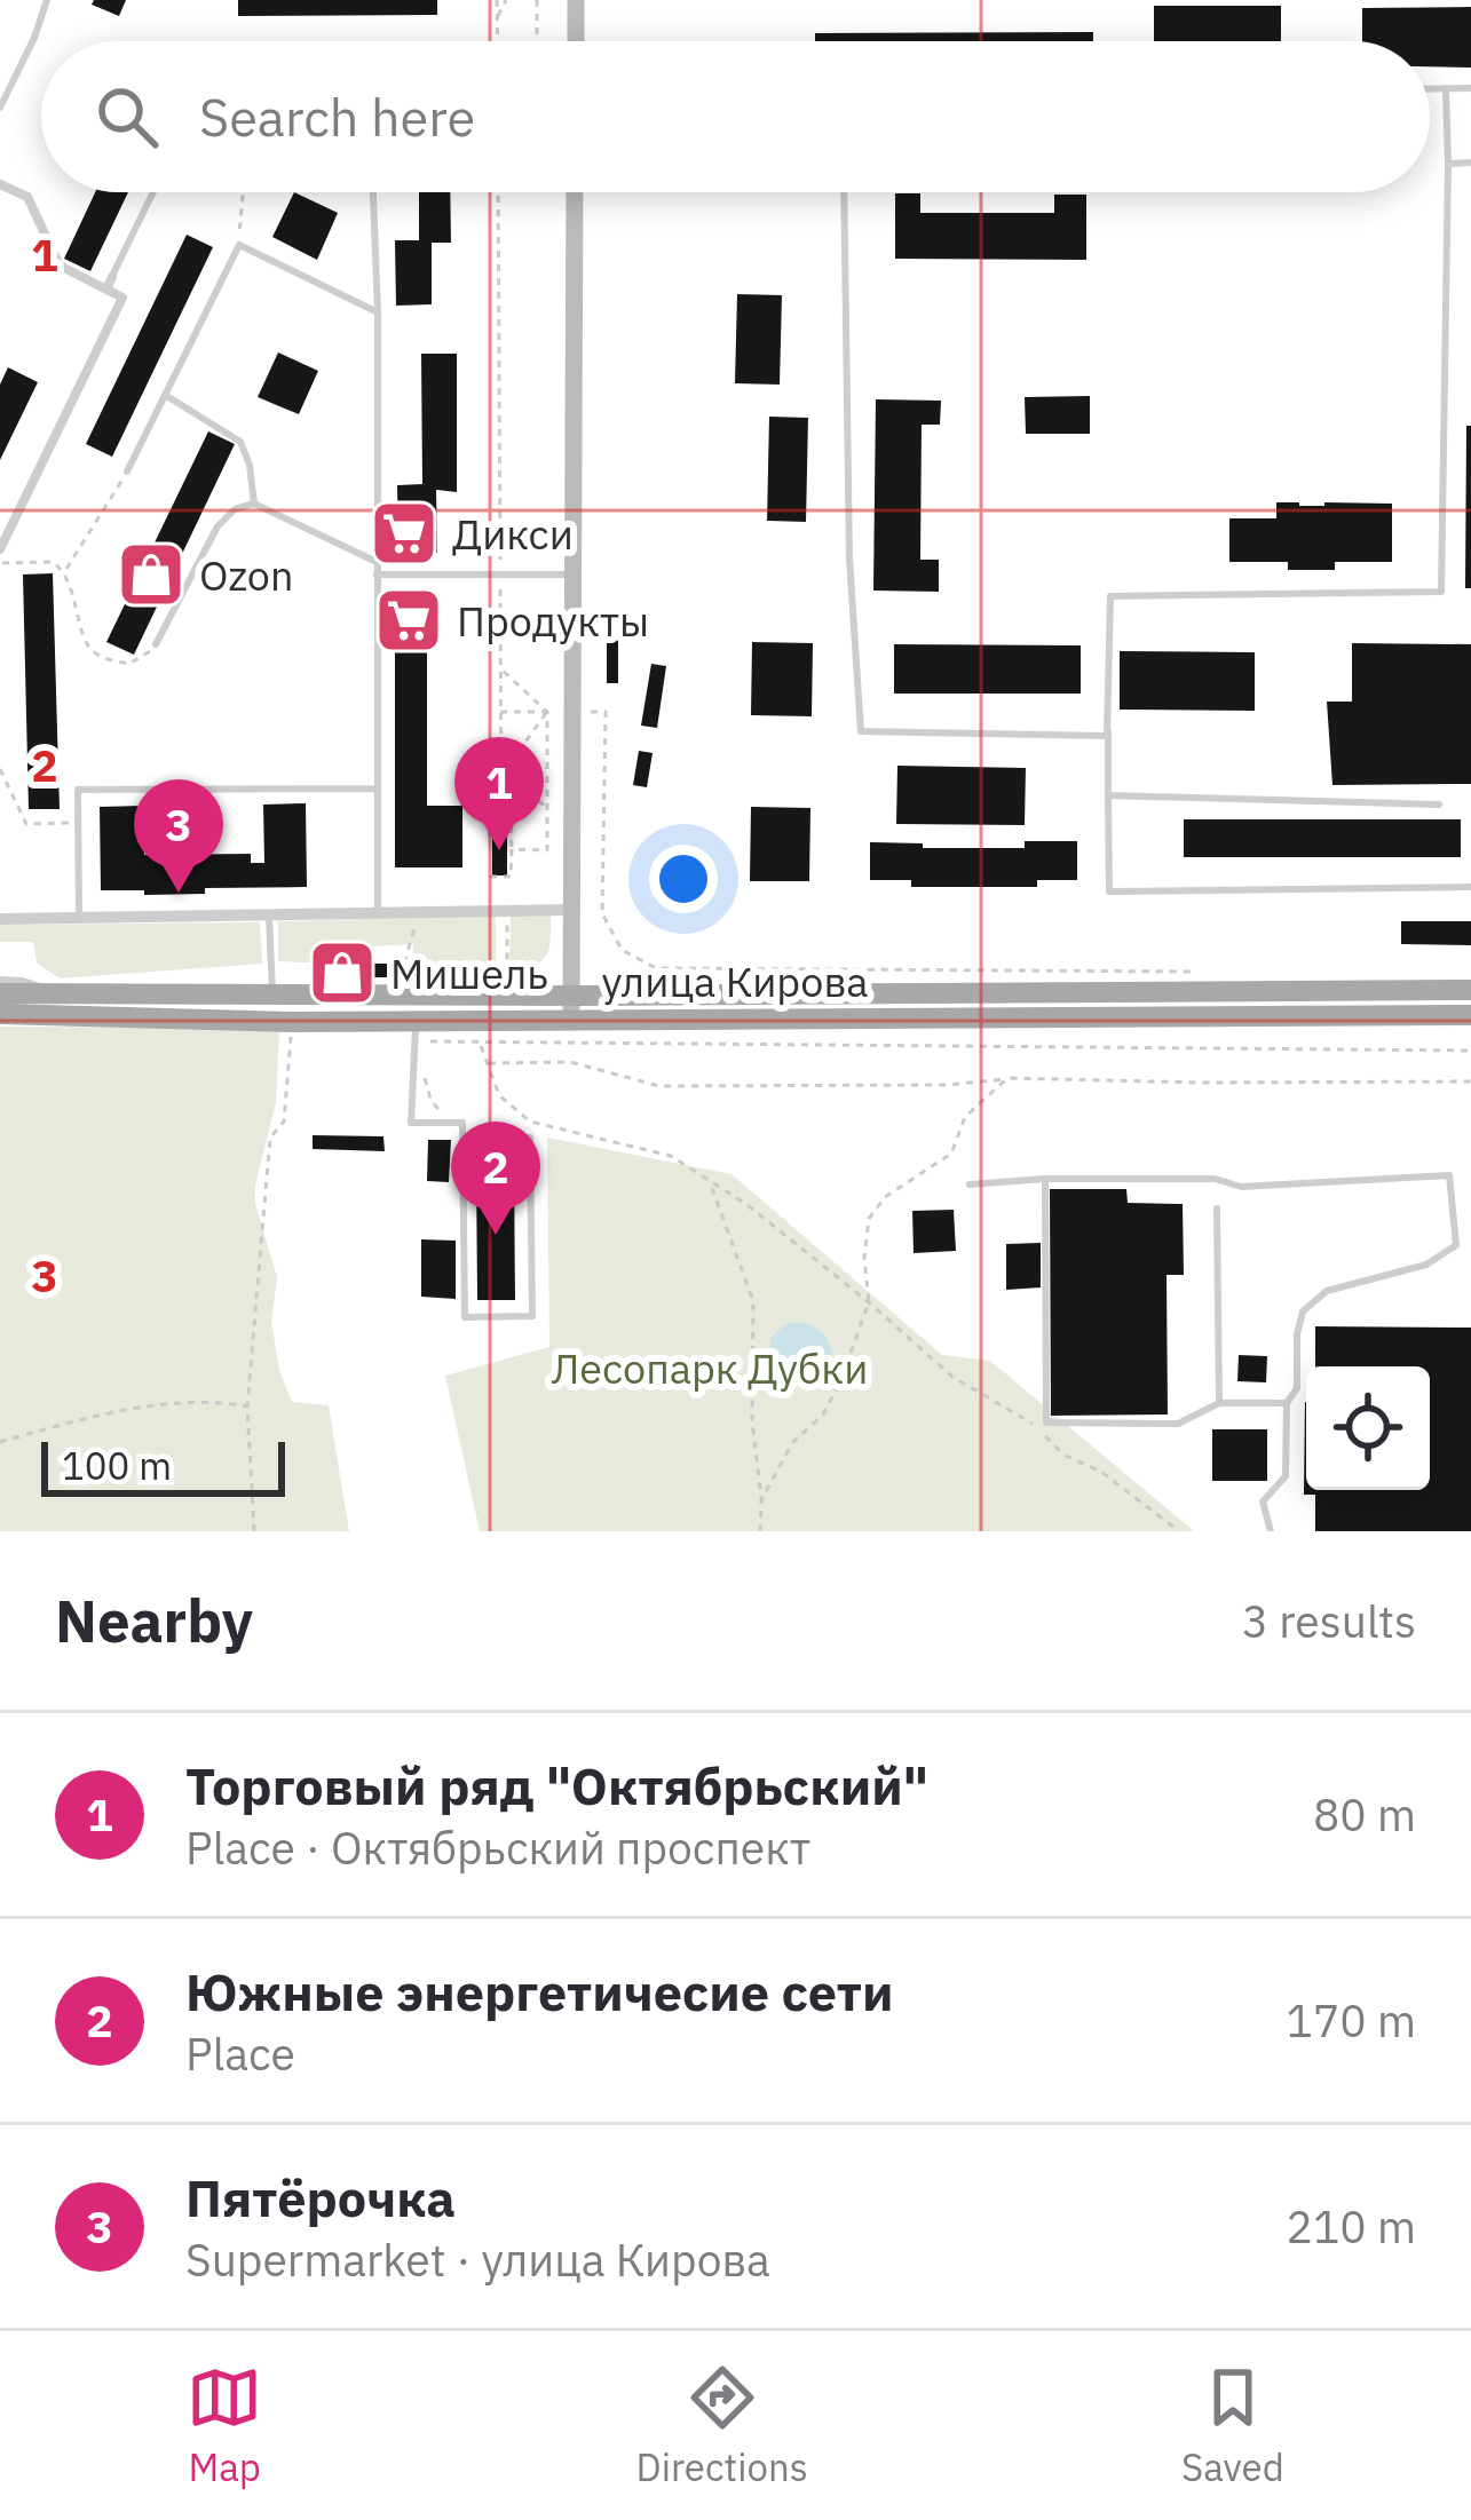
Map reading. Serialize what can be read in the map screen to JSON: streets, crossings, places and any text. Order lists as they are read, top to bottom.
{
  "streets": {
    "main road": ["улица Кирова"]
  },
  "parks": ["Лесопарк Дубки"],
  "places": {
    "supermarket": ["Дикси", "Продукты"],
    "shop": ["Ozon", "Мишель"]
  },
  "scale_bar": "100 m",
  "page": {
    "search": "Search here",
    "pins": ["1", "3", "2"],
    "scale": "100 m",
    "heading": ["Nearby", "3 results"],
    "list": [
      {
        "mark": "1",
        "name": "Торговый ряд \"Октябрьский\"",
        "note": "Place · Октябрьский проспект",
        "value": "80 m"
      },
      {
        "mark": "2",
        "name": "Южные энергетичесие сети",
        "note": "Place",
        "value": "170 m"
      },
      {
        "mark": "3",
        "name": "Пятёрочка",
        "note": "Supermarket · улица Кирова",
        "value": "210 m"
      }
    ],
    "nav": ["Map", "Directions", "Saved"]
  },
  "grid": {
    "rows": ["1", "2", "3"]
  }
}
